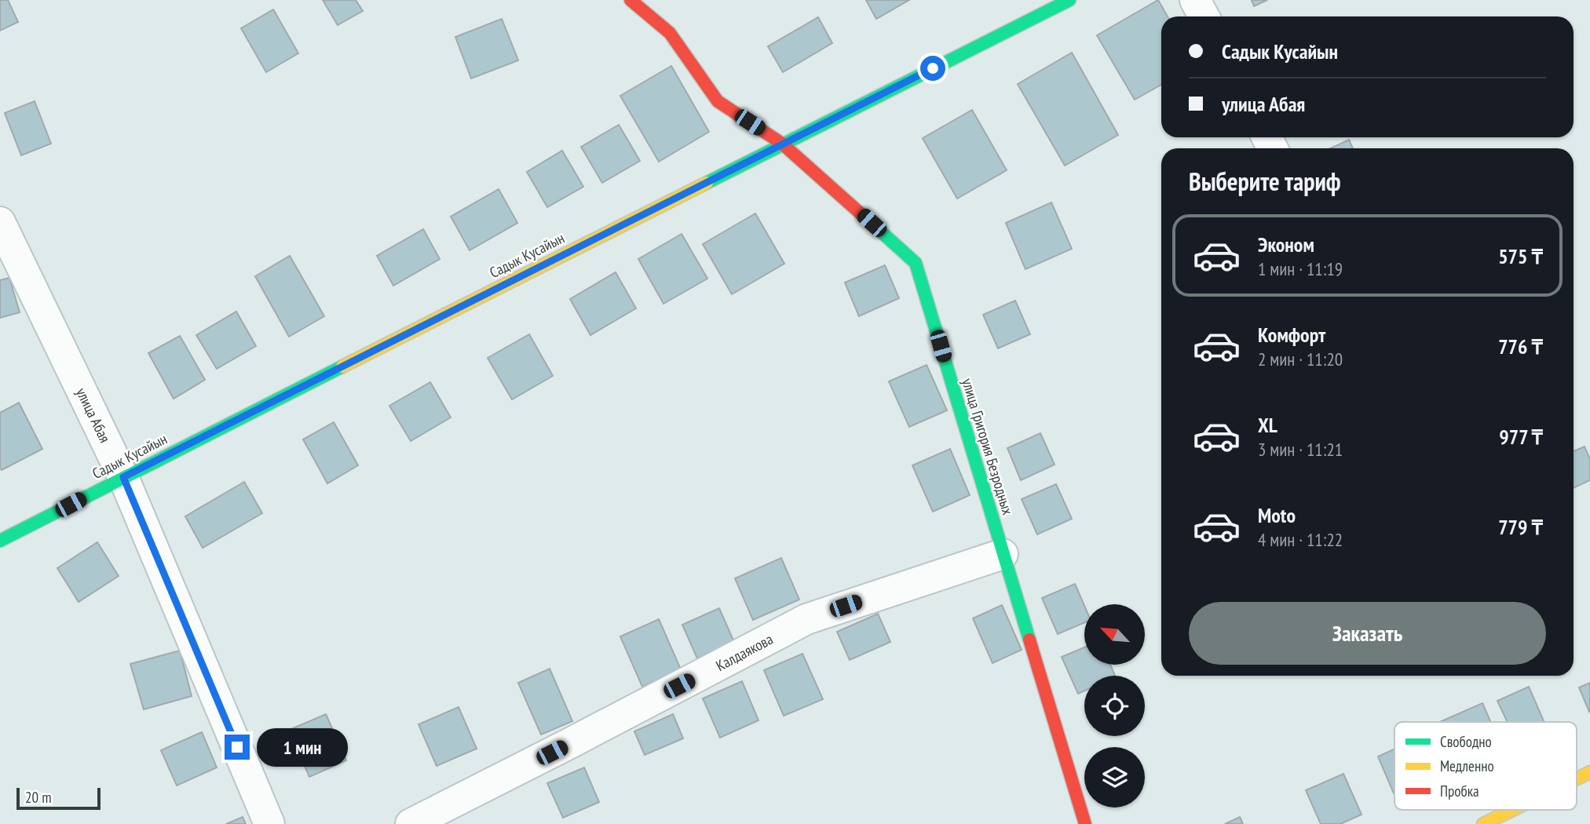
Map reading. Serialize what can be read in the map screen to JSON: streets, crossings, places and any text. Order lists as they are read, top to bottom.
{
  "streets": {
    "street": [
      "Садык Кусайын",
      "улица Абая",
      "улица Григория Безродных",
      "Калдаякова"
    ]
  },
  "crossings": [
    ["Садык Кусайын", "улица Абая"],
    ["Садык Кусайын", "улица Григория Безродных"],
    ["улица Григория Безродных", "Калдаякова"]
  ],
  "legend": ["Свободно", "Медленно", "Пробка"],
  "scale_bar": "20 m",
  "north": "top left",
  "page": {
    "banner": ["Садык Кусайын", "улица Абая"],
    "heading": "Выберите тариф",
    "list": [
      {
        "name": "Эконом",
        "note": "1 мин · 11:19",
        "value": "575 ₸"
      },
      {
        "name": "Комфорт",
        "note": "2 мин · 11:20",
        "value": "776 ₸"
      },
      {
        "name": "XL",
        "note": "3 мин · 11:21",
        "value": "977 ₸"
      },
      {
        "name": "Moto",
        "note": "4 мин · 11:22",
        "value": "779 ₸"
      }
    ],
    "buttons": "Заказать",
    "bubble": "1 мин",
    "scale": "20 m"
  }
}
